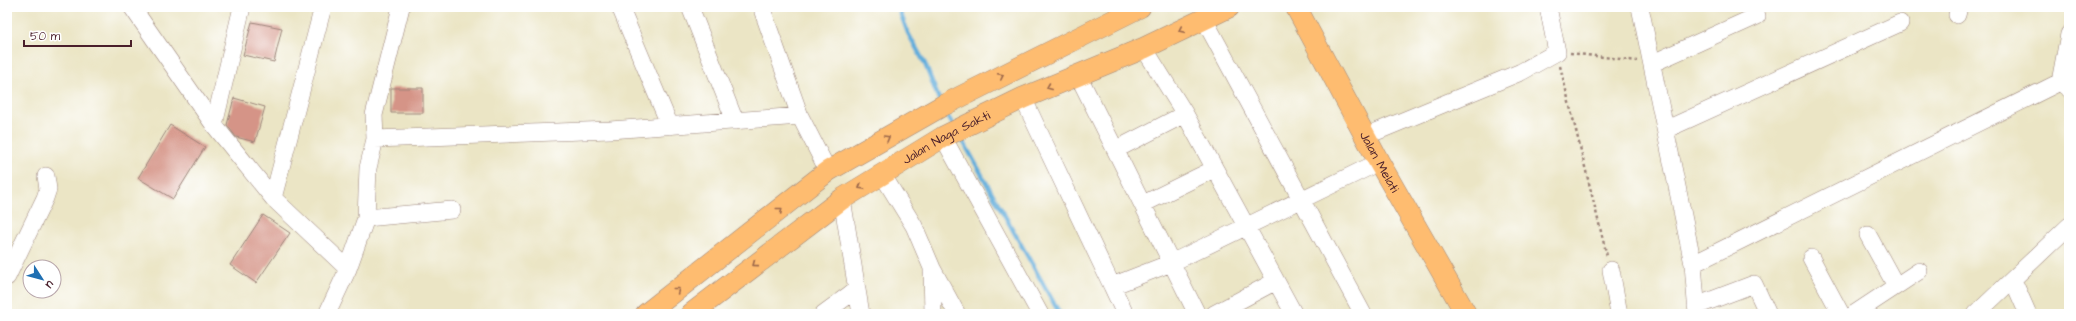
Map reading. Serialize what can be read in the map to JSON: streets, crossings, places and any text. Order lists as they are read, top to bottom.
{
  "streets": {
    "main road": ["Jalan Naga Sakti", "Jalan Melati"]
  },
  "scale_bar": "50 m",
  "north": "bottom right"
}
